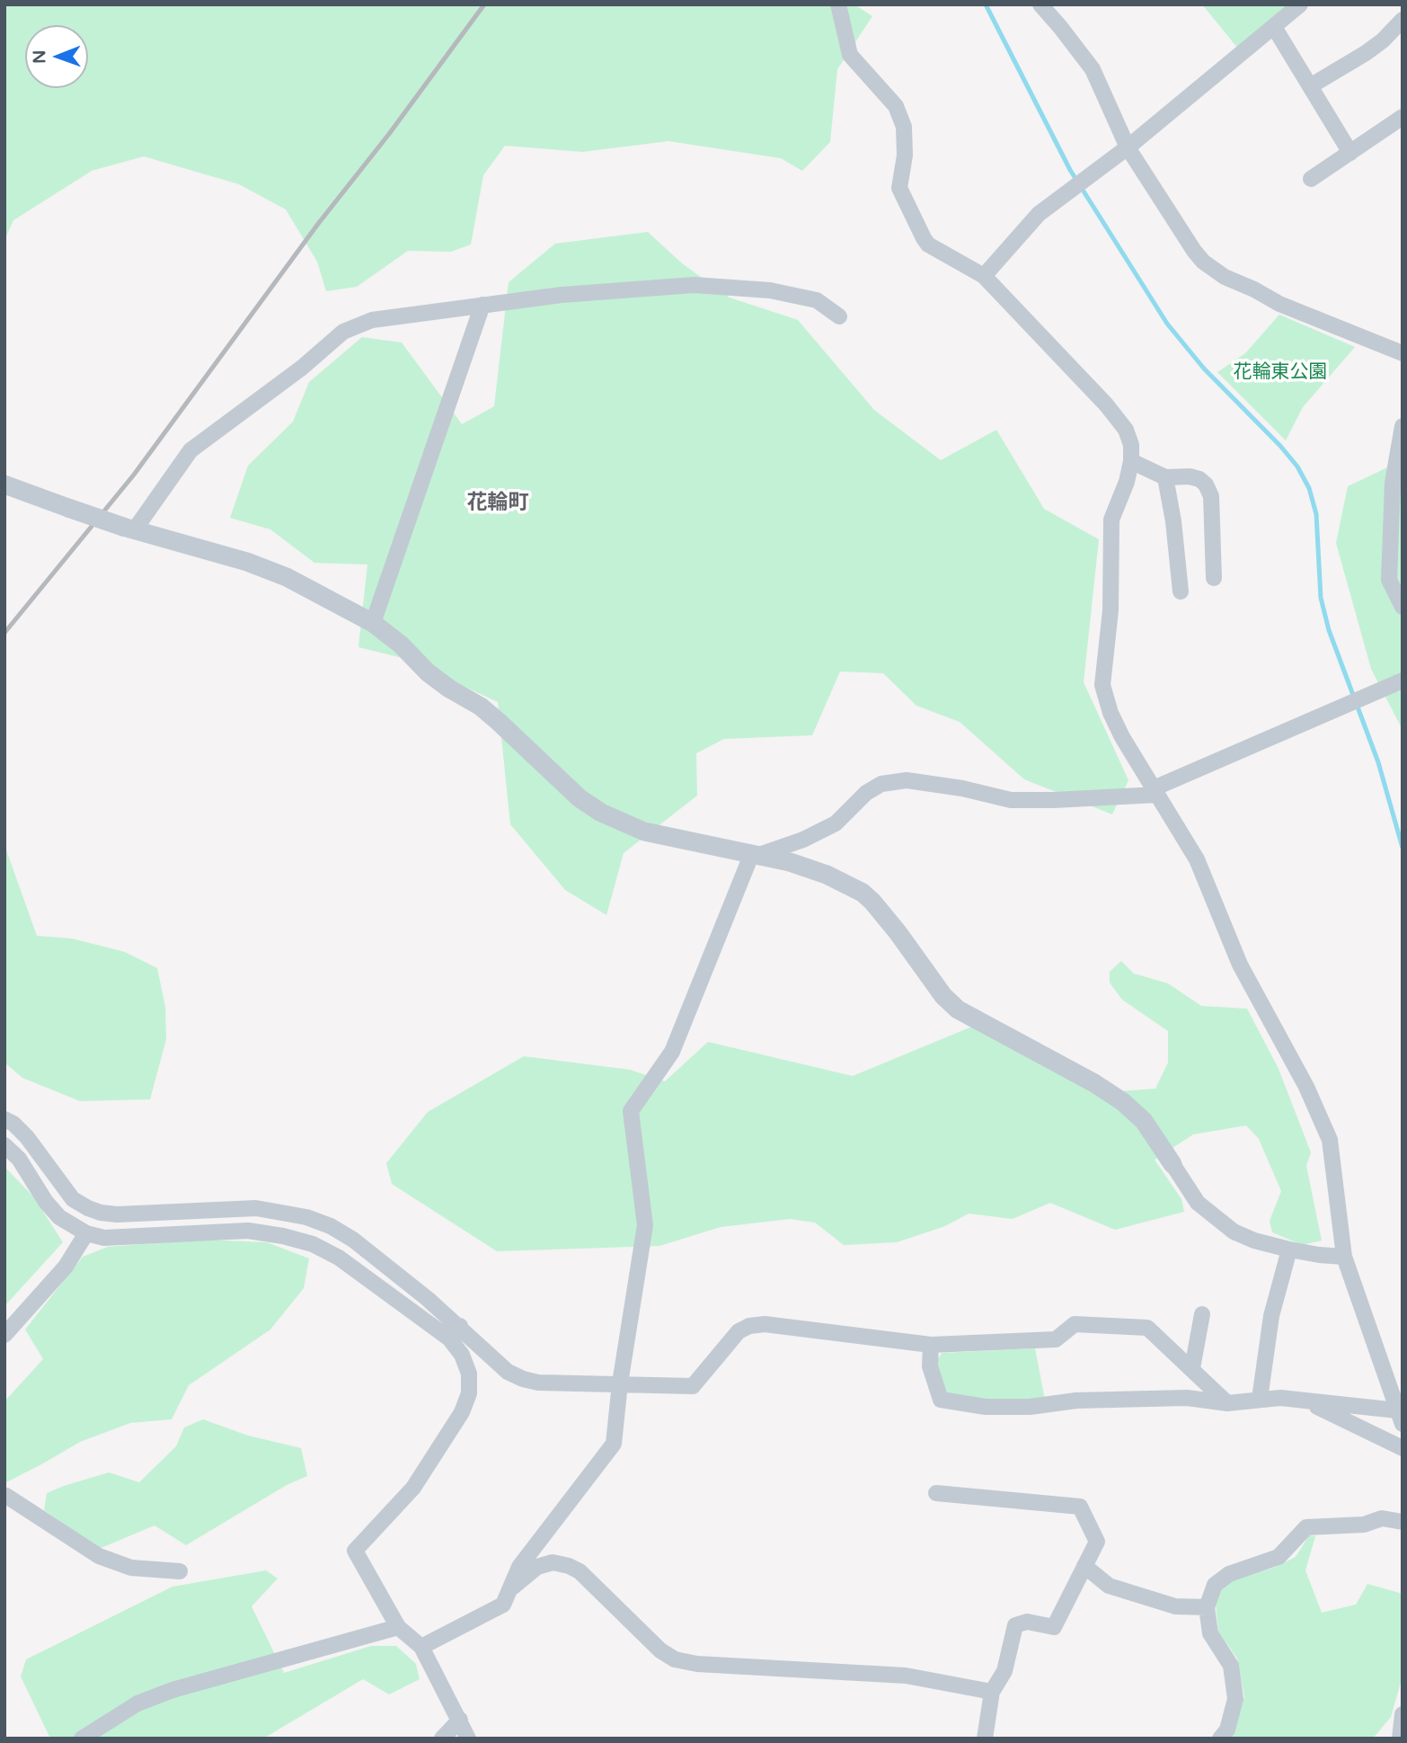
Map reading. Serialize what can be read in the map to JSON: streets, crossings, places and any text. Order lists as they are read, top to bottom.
{
  "districts": ["花輪町"],
  "parks": ["花輪東公園"],
  "north": "left"
}
